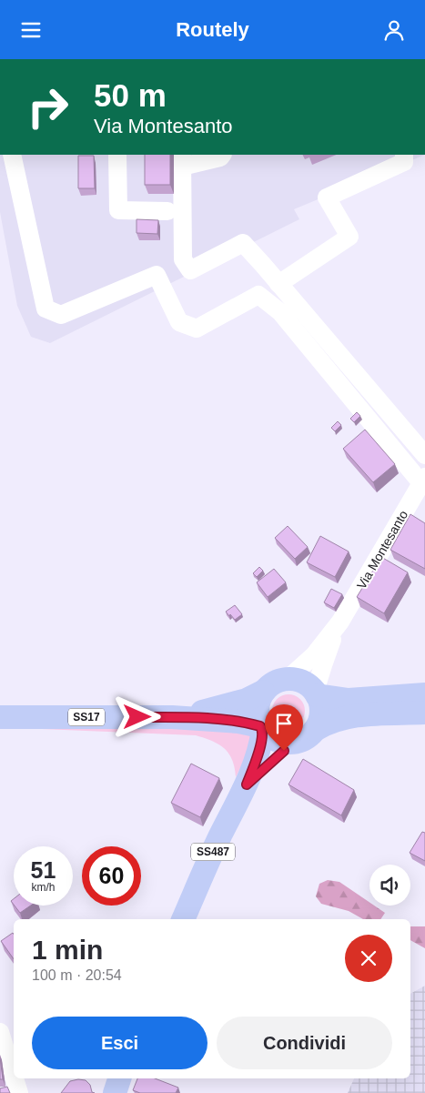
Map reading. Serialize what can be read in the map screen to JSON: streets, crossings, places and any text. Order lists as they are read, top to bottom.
{
  "streets": {
    "main road": ["SS17", "SS487"],
    "street": ["Via Montesanto"]
  },
  "crossings": [
    ["Via Montesanto", "SS17"],
    ["Via Montesanto", "SS487"],
    ["SS17", "SS487"]
  ],
  "page": {
    "header": "Routely",
    "turn": ["50 m", "Via Montesanto"],
    "speed": "51 km/h",
    "limit": "60",
    "heading": ["1 min", "100 m · 20:54"],
    "buttons": ["Esci", "Condividi"]
  }
}
